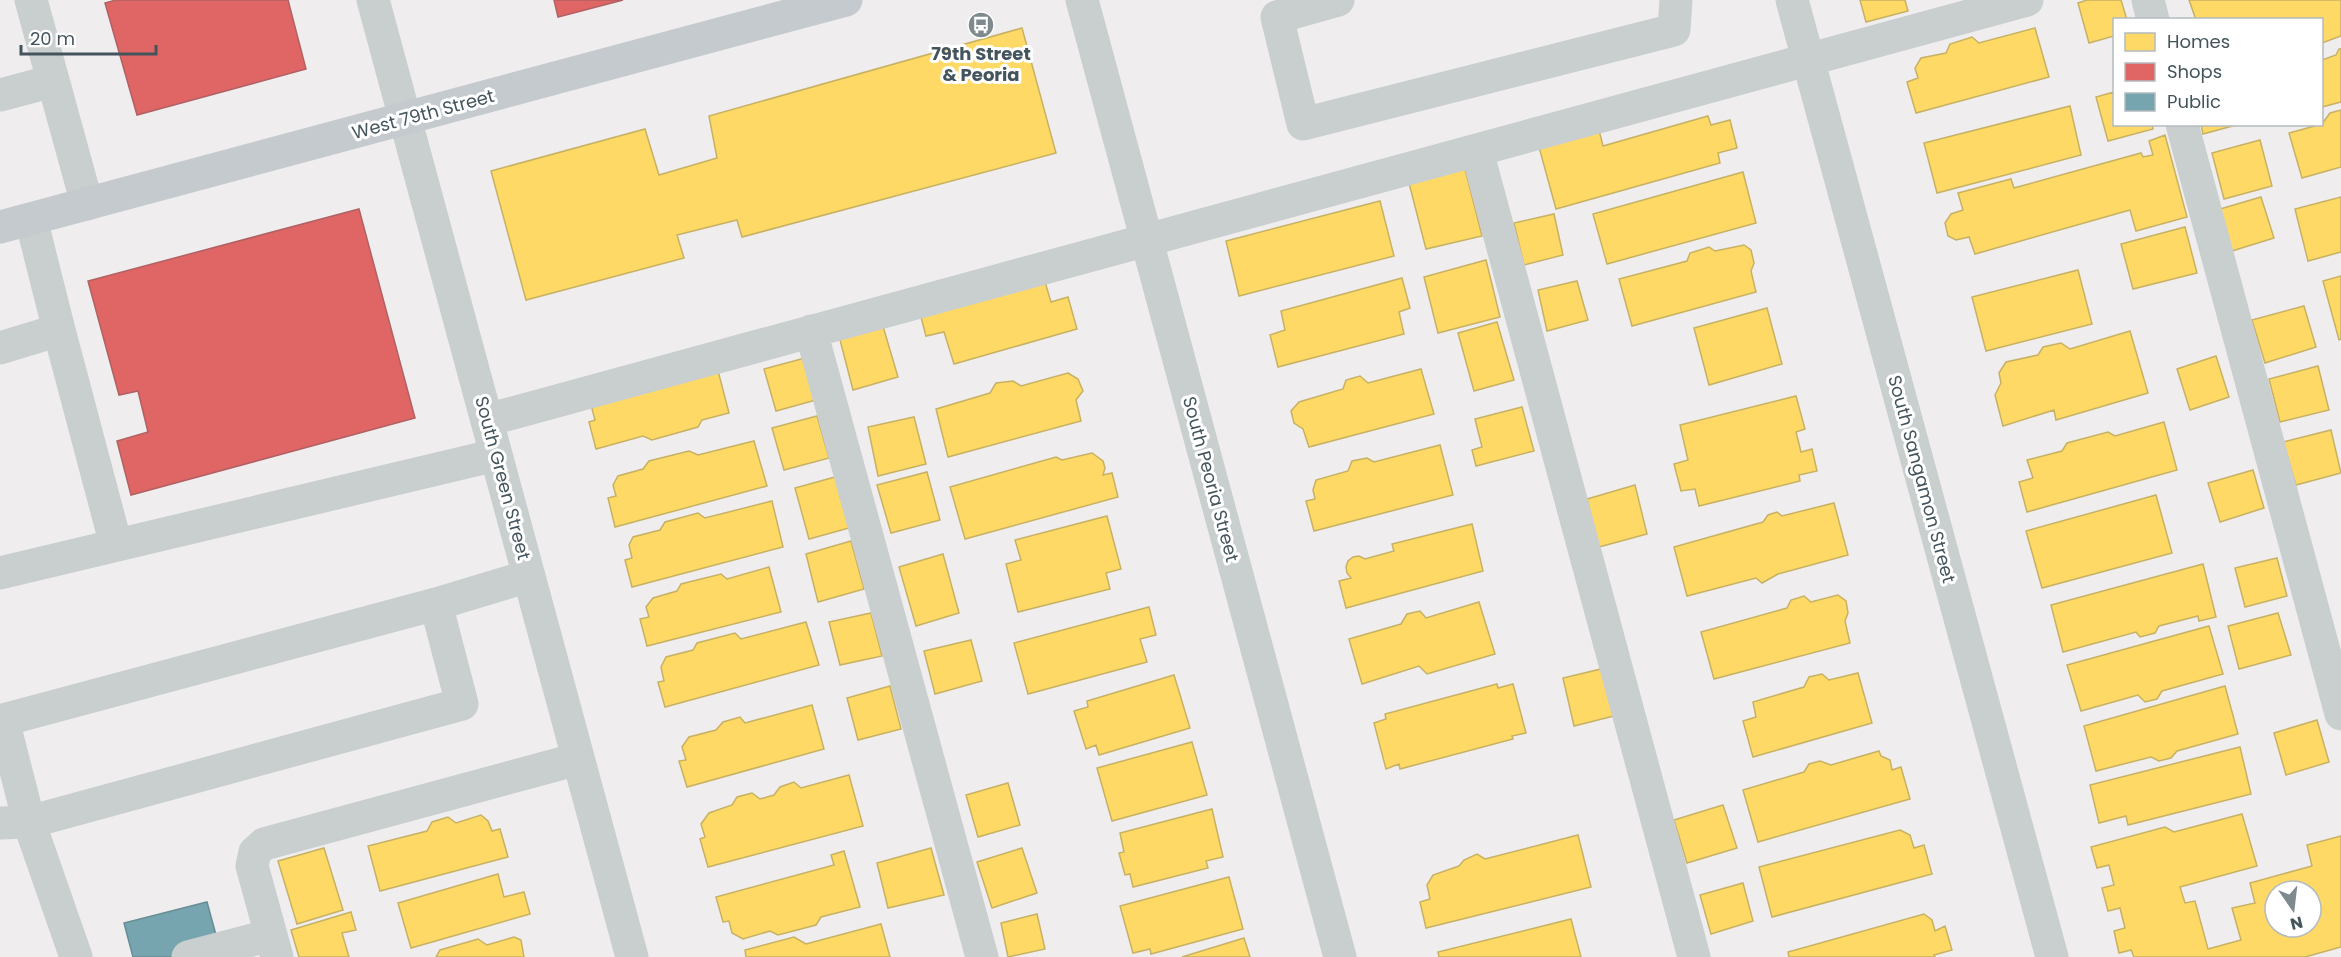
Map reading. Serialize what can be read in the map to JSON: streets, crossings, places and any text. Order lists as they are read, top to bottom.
{
  "streets": {
    "main road": ["West 79th Street"],
    "street": ["South Green Street", "South Peoria Street", "South Sangamon Street"]
  },
  "crossings": [
    ["West 79th Street", "South Green Street"]
  ],
  "places": {
    "bus stop": ["79th Street & Peoria"]
  },
  "legend": ["Homes", "Shops", "Public"],
  "scale_bar": "20 m",
  "north": "bottom"
}
